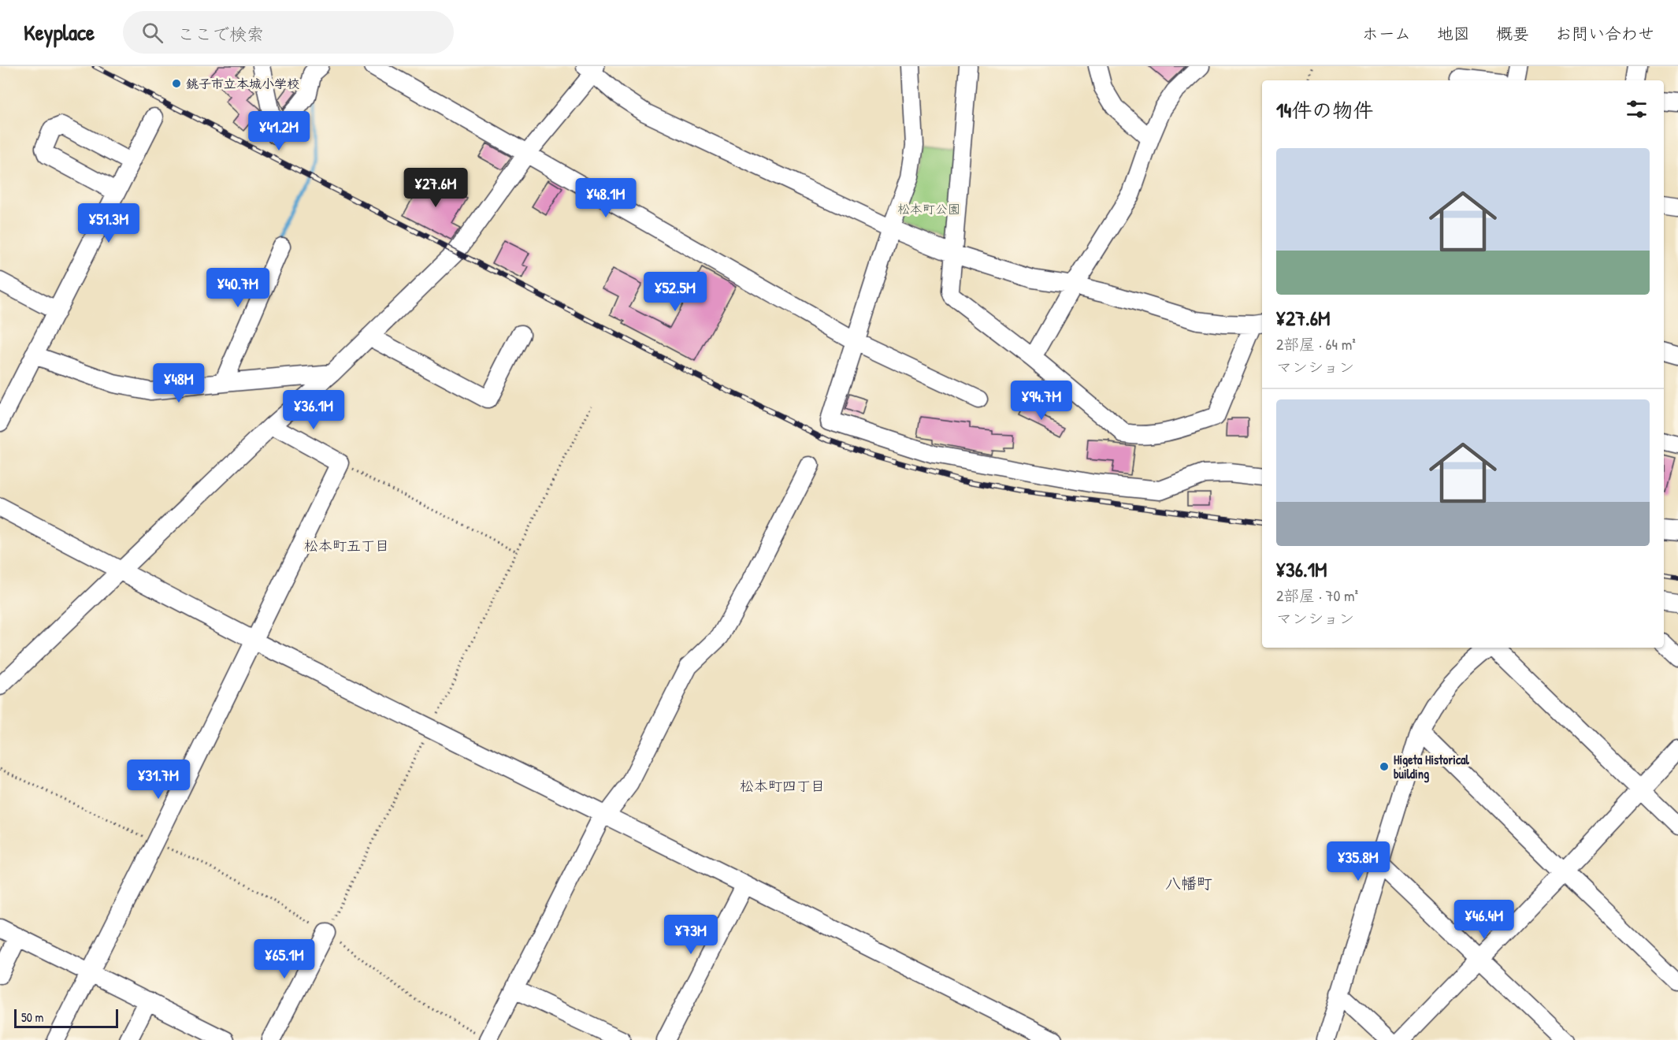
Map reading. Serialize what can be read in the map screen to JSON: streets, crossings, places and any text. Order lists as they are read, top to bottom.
{
  "districts": ["松本町五丁目", "松本町四丁目", "八幡町"],
  "parks": ["松本町公園"],
  "places": ["銚子市立本城小学校", "Higeta Historical building"],
  "scale_bar": "50 m",
  "page": {
    "header": "Keyplace",
    "search": "ここで検索",
    "nav": [
      "ホーム",
      "地図",
      "概要",
      "お問い合わせ"
    ],
    "heading": "14件の物件",
    "price": [
      "¥41.2M",
      "¥27.6M",
      "¥48.1M",
      "¥51.3M",
      "¥40.7M",
      "¥52.5M",
      "¥48M",
      "¥94.7M",
      "¥36.1M",
      "¥31.7M",
      "¥35.8M",
      "¥46.4M",
      "¥73M",
      "¥65.1M"
    ],
    "list": [
      {
        "name": "¥27.6M",
        "note": "2部屋 · 64 m² · マンション"
      },
      {
        "name": "¥36.1M",
        "note": "2部屋 · 70 m² · マンション"
      }
    ],
    "scale": "50 m"
  }
}
